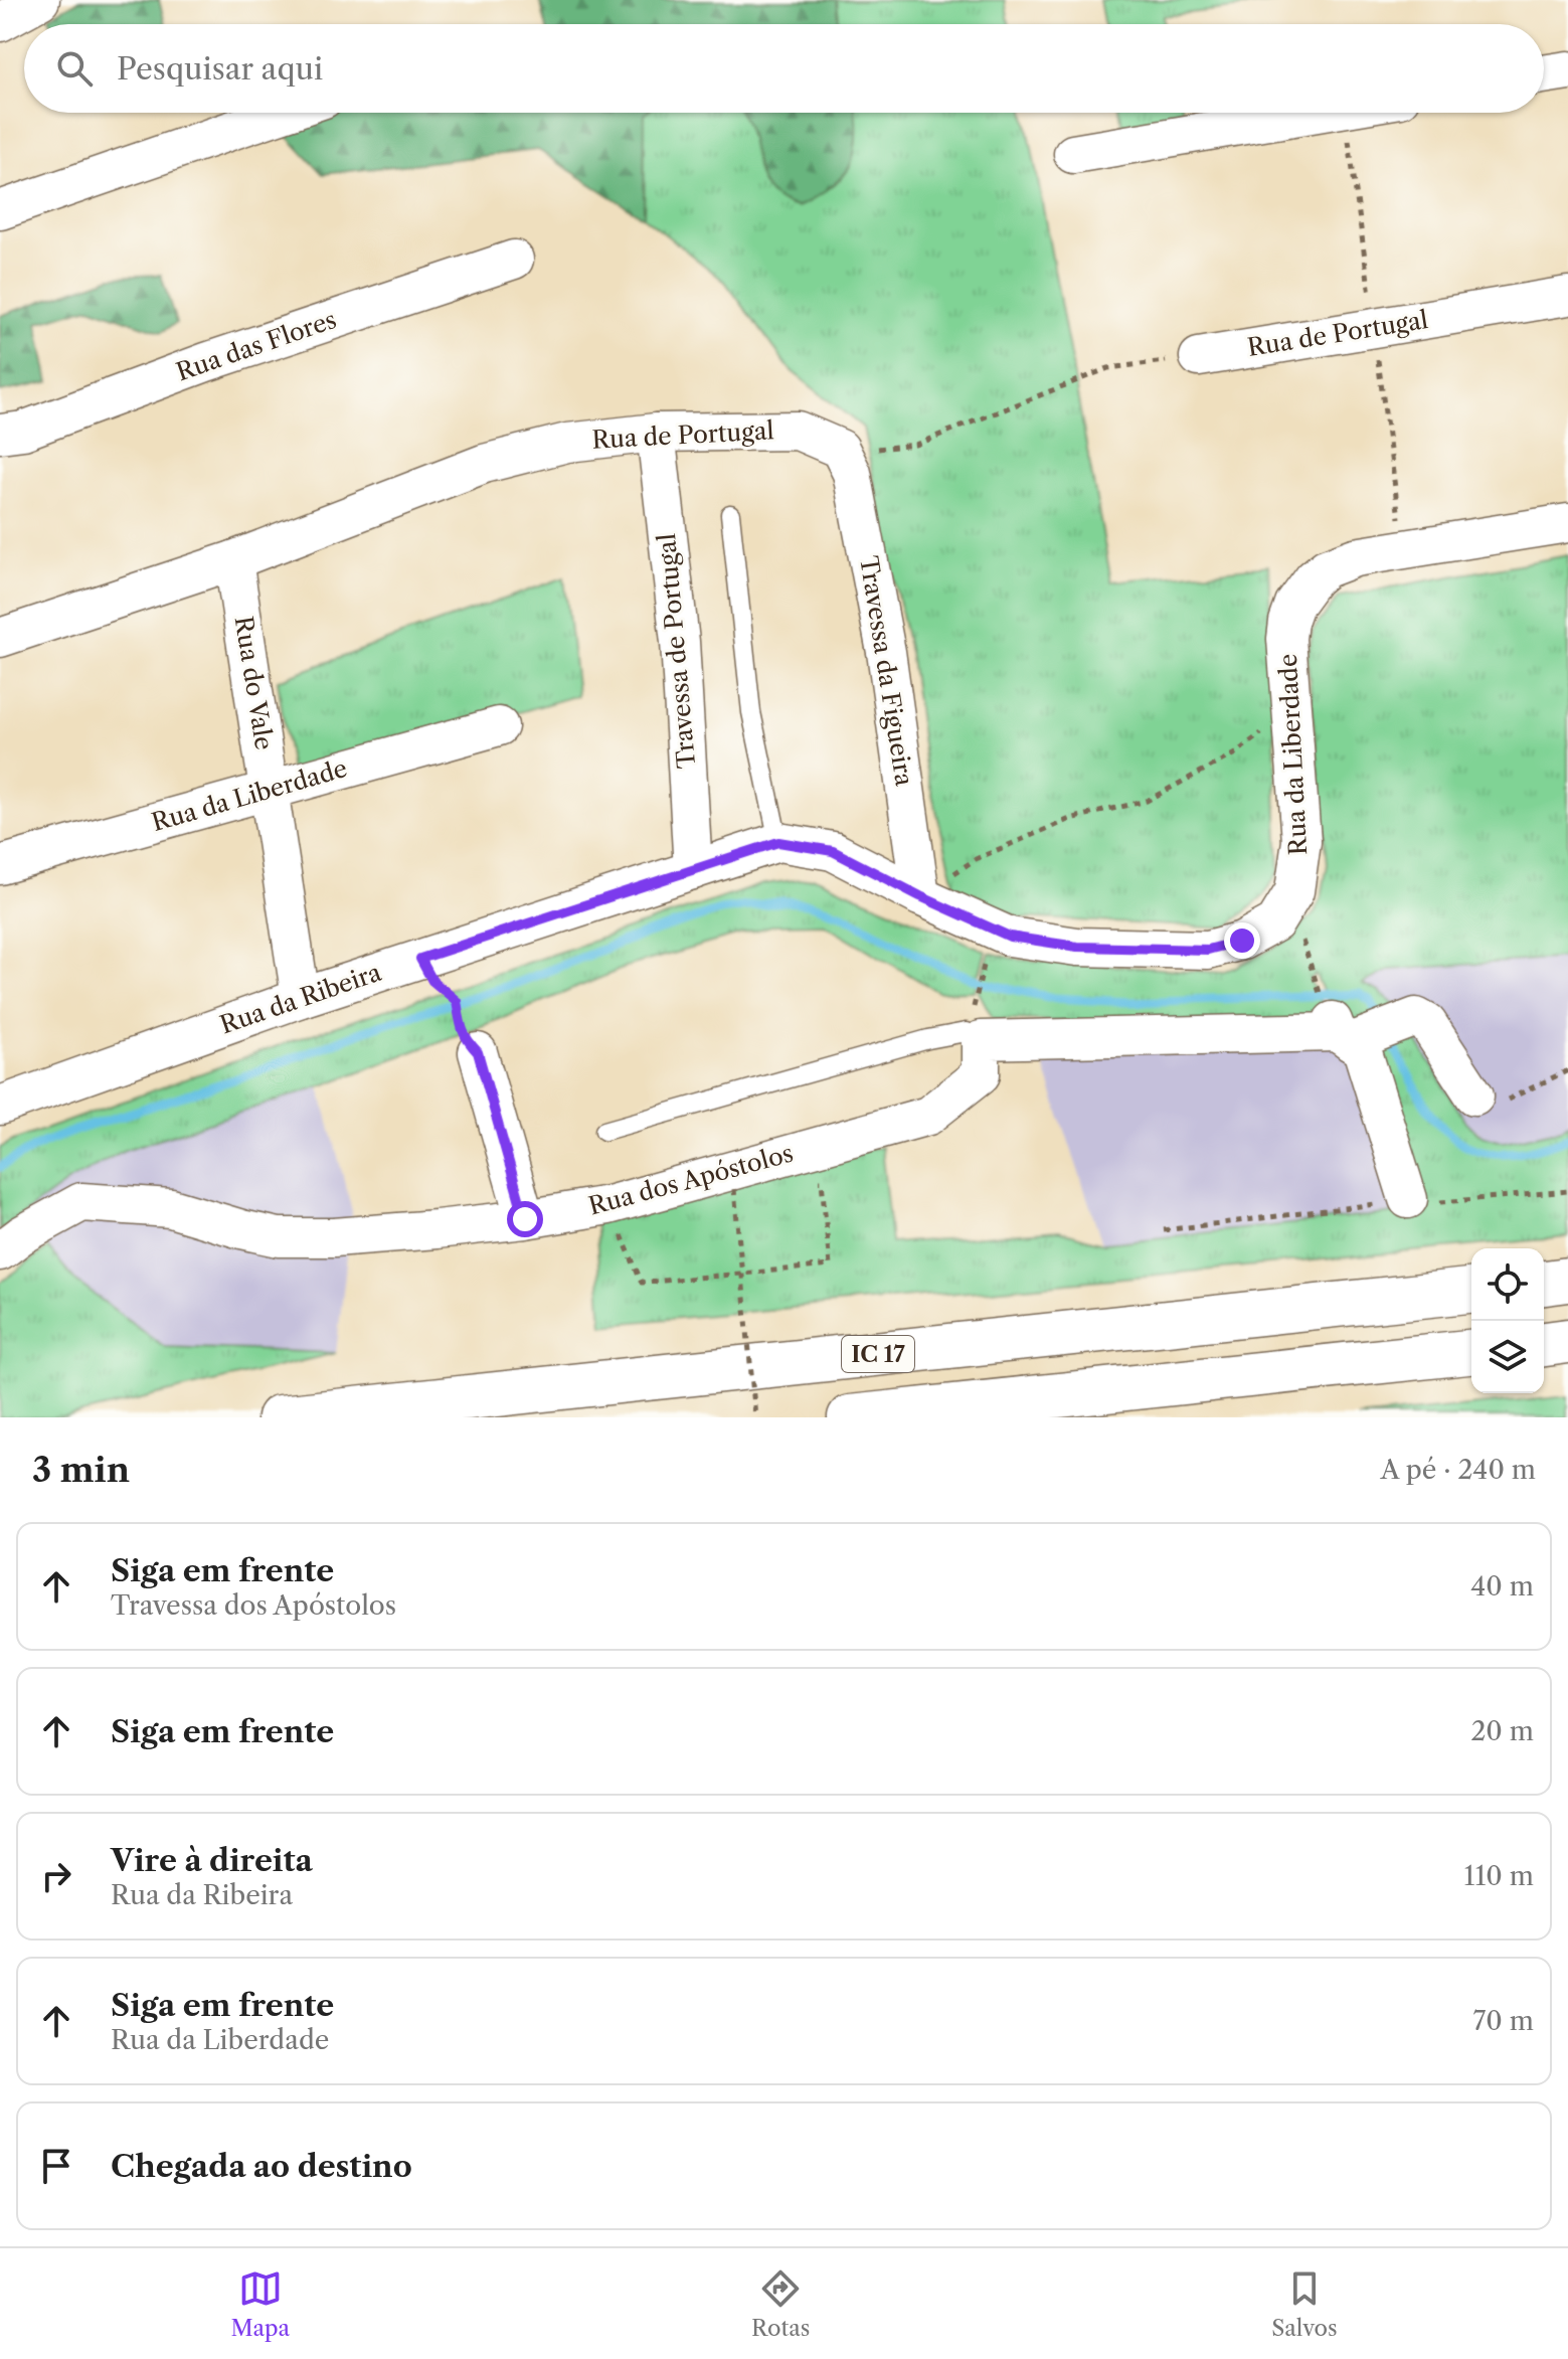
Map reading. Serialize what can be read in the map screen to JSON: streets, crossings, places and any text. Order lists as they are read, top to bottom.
{
  "streets": {
    "highway": ["IC 17"],
    "street": [
      "Rua de Portugal",
      "Rua das Flores",
      "Travessa de Portugal",
      "Travessa da Figueira",
      "Rua do Vale",
      "Rua da Liberdade",
      "Rua da Ribeira",
      "Rua dos Apóstolos"
    ]
  },
  "crossings": [
    ["Rua de Portugal", "Travessa de Portugal"],
    ["Rua de Portugal", "Travessa da Figueira"],
    ["Rua de Portugal", "Rua do Vale"],
    ["Travessa de Portugal", "Rua da Ribeira"],
    ["Travessa da Figueira", "Rua da Liberdade"],
    ["Travessa da Figueira", "Rua da Ribeira"],
    ["Rua do Vale", "Rua da Liberdade"],
    ["Rua do Vale", "Rua da Ribeira"],
    ["Rua da Liberdade", "Rua da Ribeira"]
  ],
  "page": {
    "search": "Pesquisar aqui",
    "heading": ["3 min", "A pé · 240 m"],
    "list": [
      ["Siga em frente", "Travessa dos Apóstolos", "40 m"],
      ["Siga em frente", "20 m"],
      ["Vire à direita", "Rua da Ribeira", "110 m"],
      ["Siga em frente", "Rua da Liberdade", "70 m"],
      "Chegada ao destino"
    ],
    "nav": ["Mapa", "Rotas", "Salvos"]
  }
}
